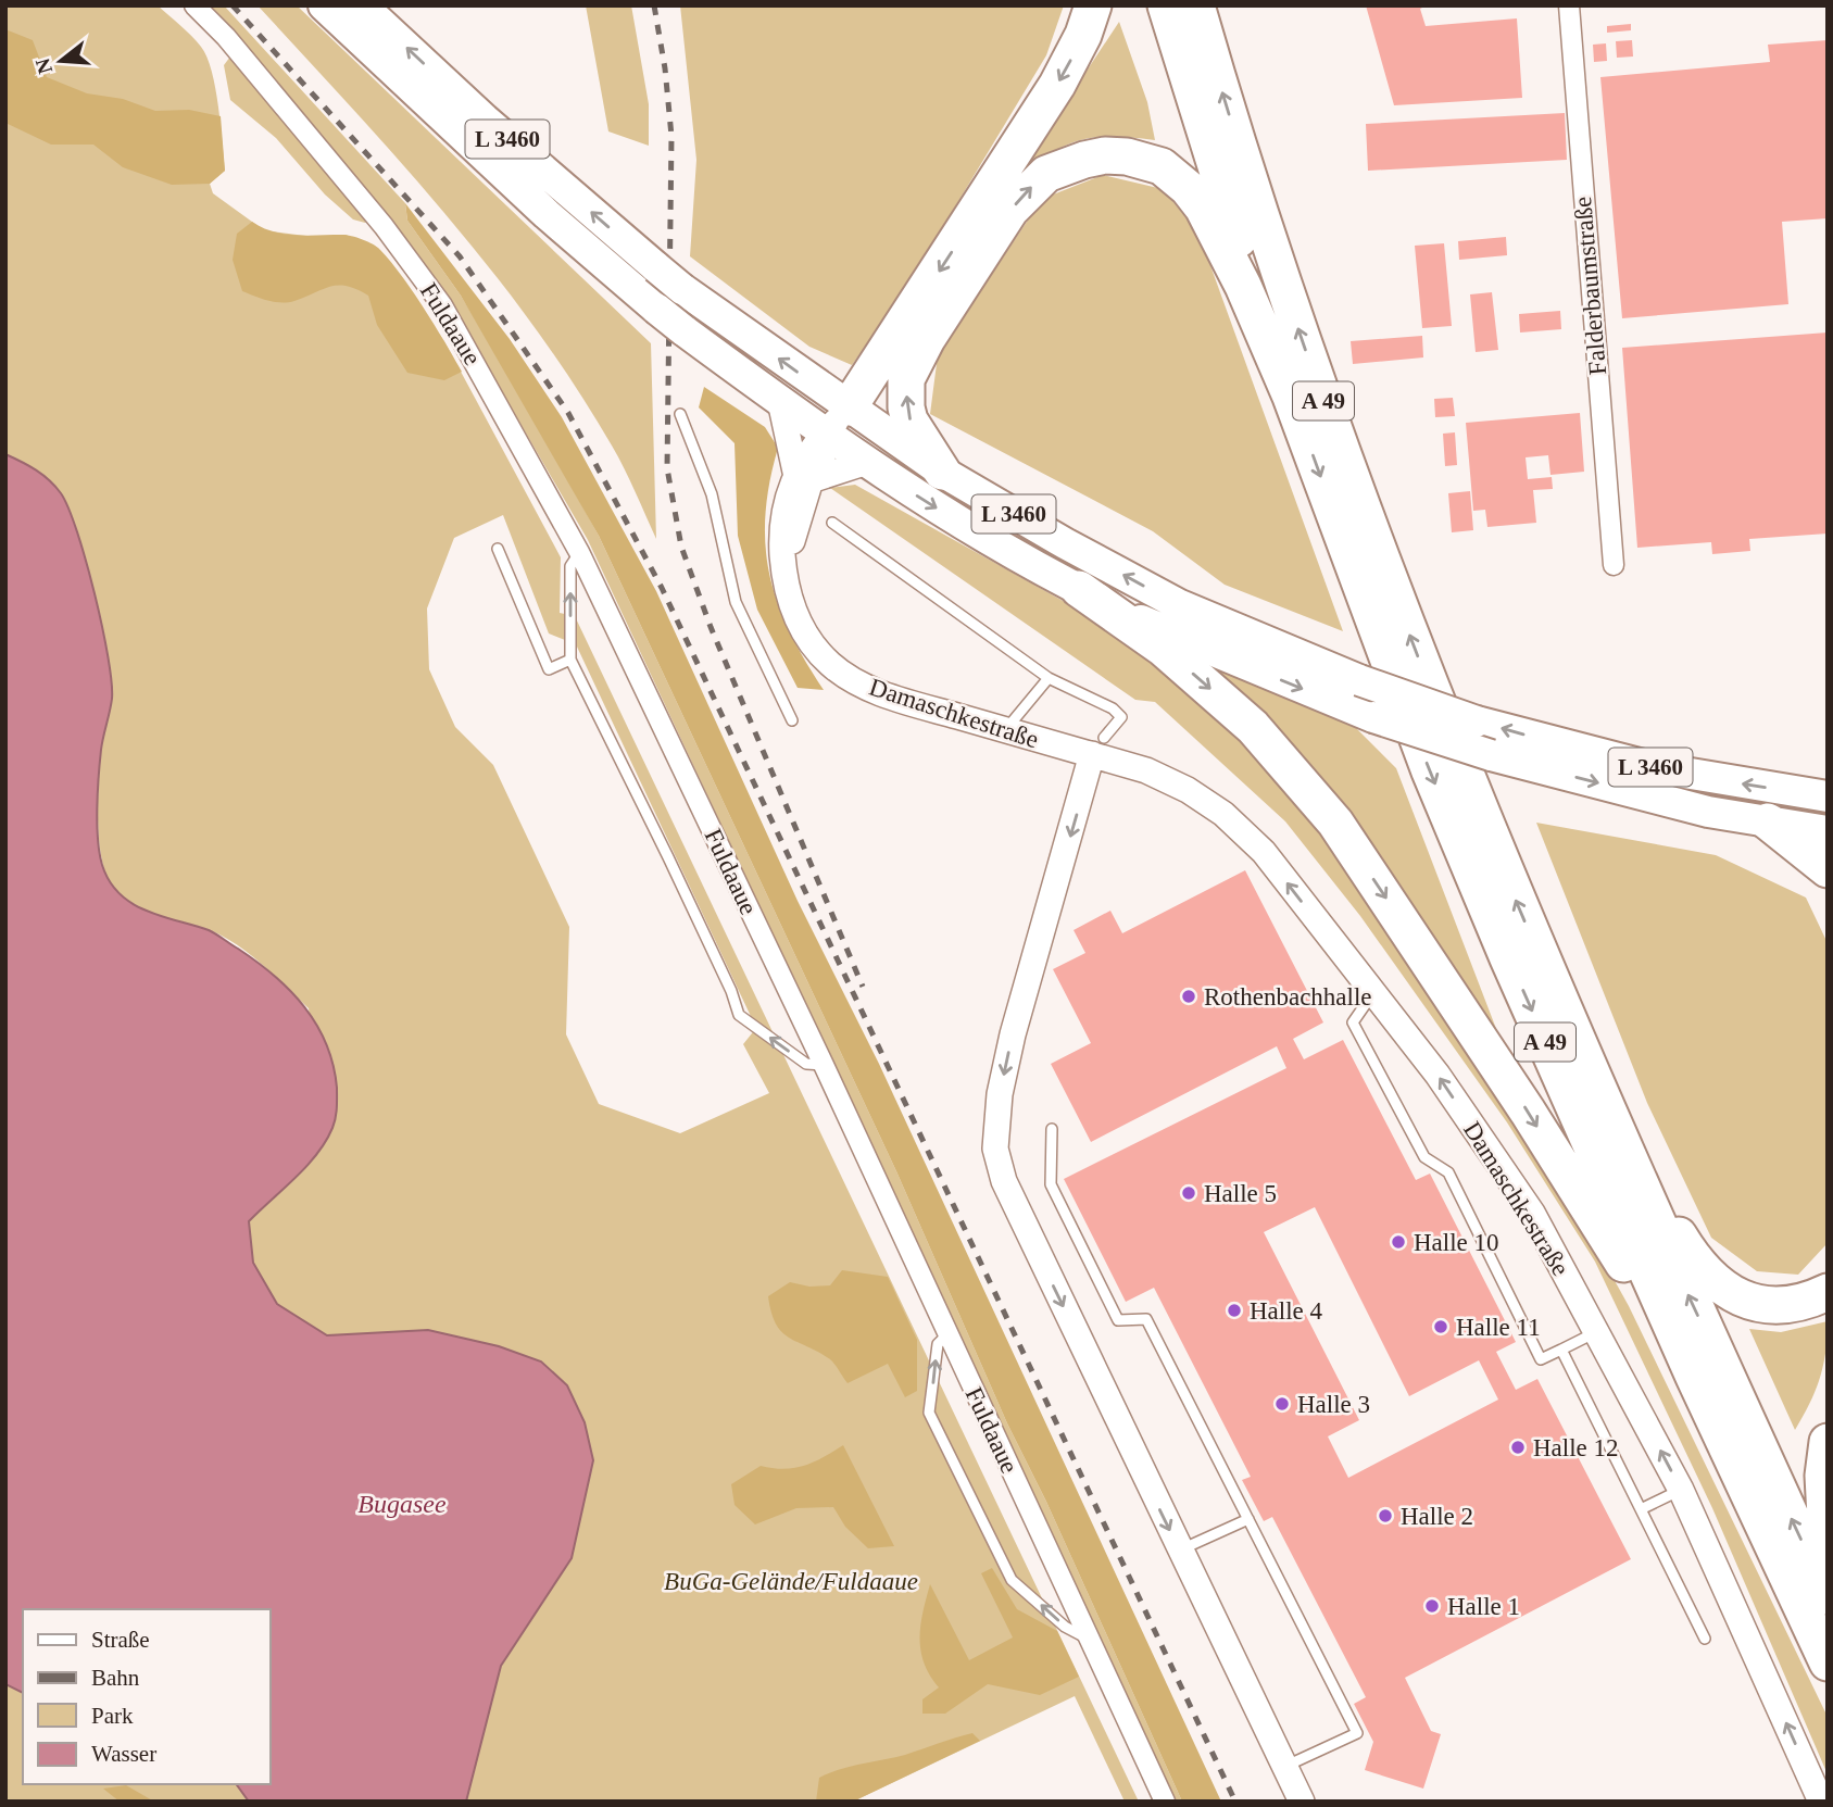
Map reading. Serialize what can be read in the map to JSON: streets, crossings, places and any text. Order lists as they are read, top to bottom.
{
  "streets": {
    "highway": ["A 49"],
    "main road": ["L 3460"],
    "street": ["Falderbaumstraße", "Fuldaaue", "Damaschkestraße"]
  },
  "crossings": [
    ["L 3460", "Damaschkestraße"]
  ],
  "one_way": ["Damaschkestraße"],
  "water": ["Bugasee"],
  "parks": ["BuGa-Gelände/Fuldaaue"],
  "places": [
    "Rothenbachhalle",
    "Halle 5",
    "Halle 10",
    "Halle 4",
    "Halle 11",
    "Halle 3",
    "Halle 12",
    "Halle 2",
    "Halle 1"
  ],
  "legend": [
    "Straße",
    "Bahn",
    "Park",
    "Wasser"
  ],
  "north": "left"
}
